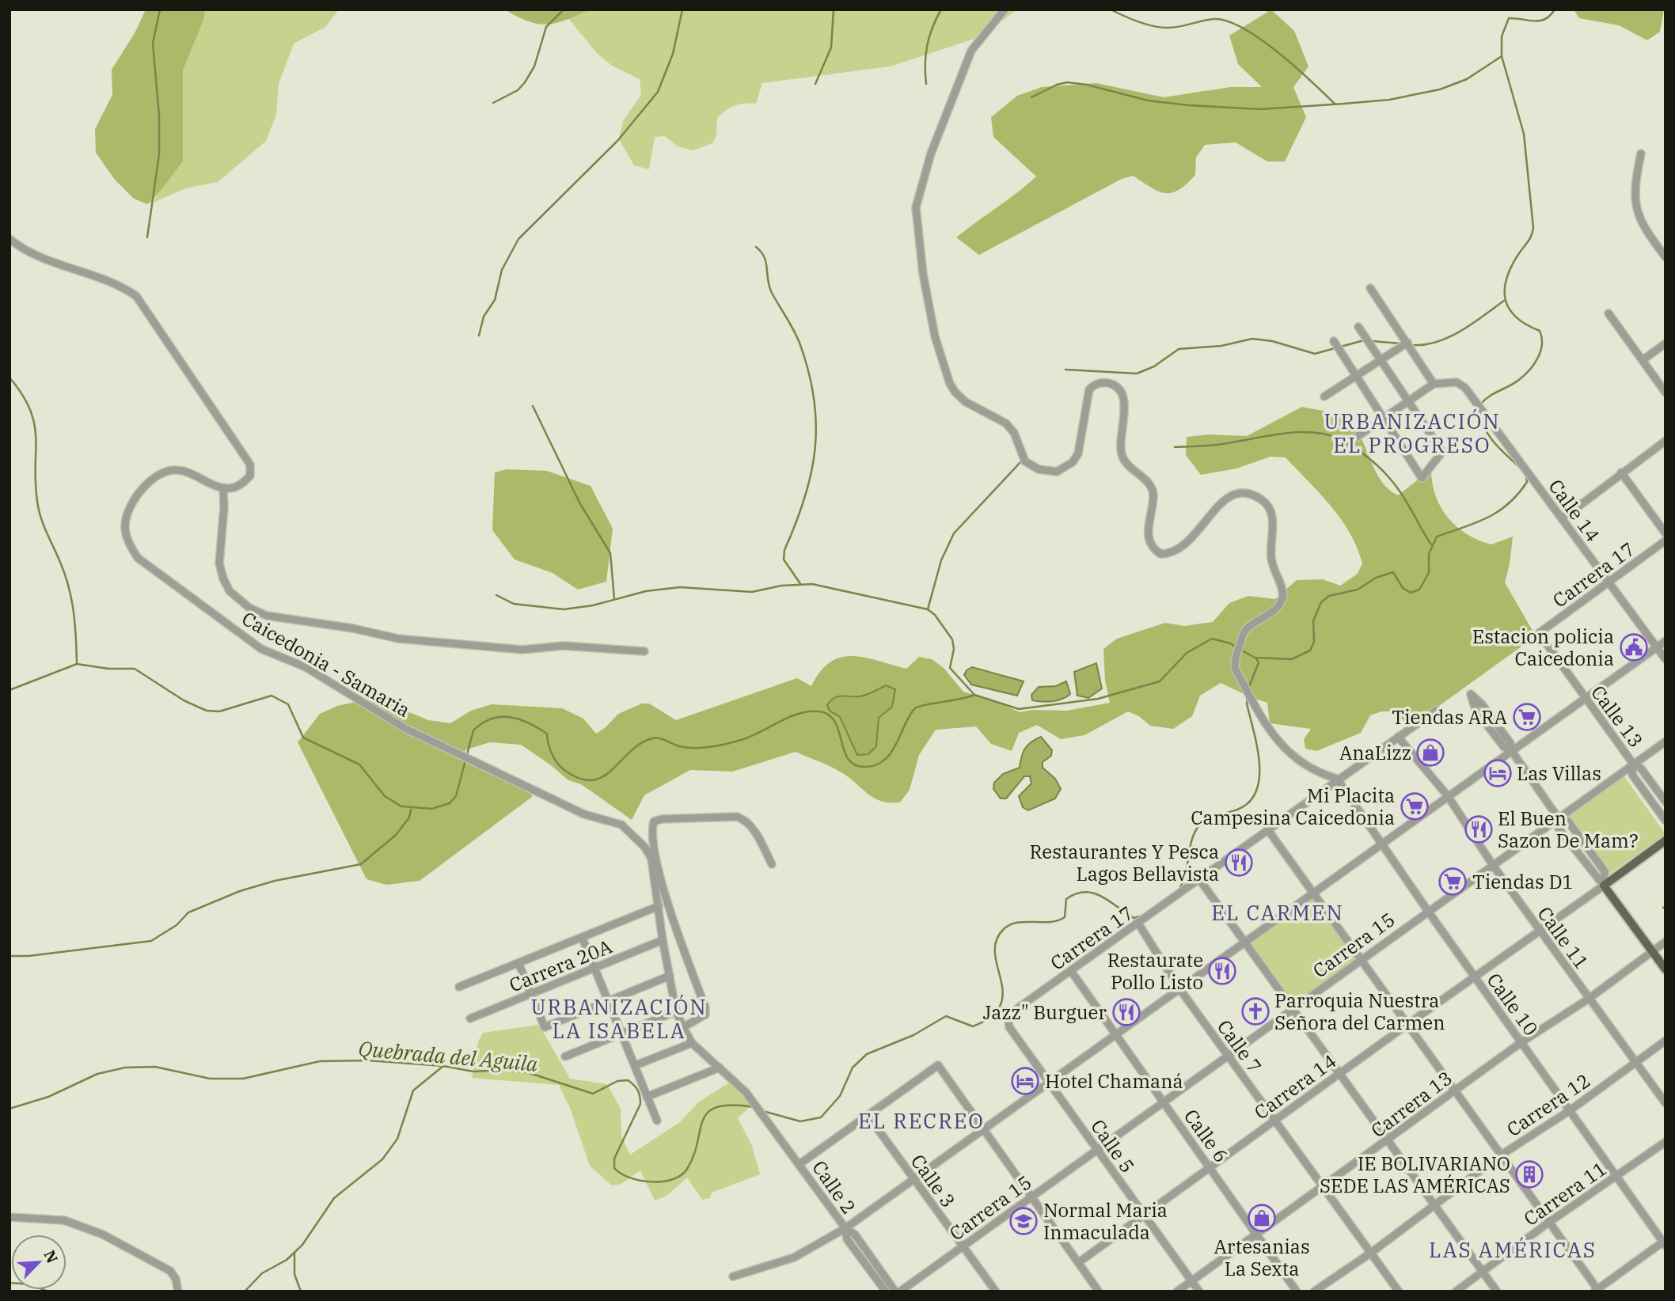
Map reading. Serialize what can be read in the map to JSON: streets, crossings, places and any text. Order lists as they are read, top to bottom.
{
  "streets": {
    "main road": ["Carrera 14"],
    "street": [
      "Calle 14",
      "Carrera 17",
      "Caicedonia - Samaria",
      "Calle 13",
      "Calle 11",
      "Carrera 15",
      "Carrera 20A",
      "Calle 10",
      "Calle 7",
      "Carrera 13",
      "Carrera 12",
      "Calle 6",
      "Calle 5",
      "Calle 3",
      "Calle 2",
      "Carrera 11"
    ]
  },
  "crossings": [
    ["Calle 14", "Carrera 17"],
    ["Carrera 17", "Calle 13"],
    ["Carrera 17", "Calle 11"],
    ["Carrera 17", "Calle 10"],
    ["Carrera 17", "Calle 7"],
    ["Carrera 17", "Calle 6"],
    ["Carrera 17", "Calle 5"],
    ["Caicedonia - Samaria", "Carrera 20A"],
    ["Caicedonia - Samaria", "Calle 2"],
    ["Calle 13", "Carrera 15"],
    ["Calle 11", "Carrera 15"],
    ["Calle 11", "Carrera 14"],
    ["Calle 11", "Carrera 13"],
    ["Calle 11", "Carrera 12"],
    ["Carrera 15", "Calle 10"],
    ["Carrera 15", "Calle 7"],
    ["Carrera 15", "Calle 6"],
    ["Carrera 15", "Calle 5"],
    ["Carrera 15", "Calle 3"],
    ["Calle 10", "Carrera 14"],
    ["Calle 10", "Carrera 13"],
    ["Calle 10", "Carrera 12"],
    ["Calle 10", "Carrera 11"],
    ["Calle 7", "Carrera 14"],
    ["Calle 7", "Carrera 13"],
    ["Calle 7", "Carrera 12"],
    ["Carrera 14", "Calle 6"],
    ["Carrera 14", "Calle 5"],
    ["Carrera 13", "Calle 6"],
    ["Carrera 13", "Calle 5"]
  ],
  "districts": [
    "URBANIZACIÓN EL PROGRESO",
    "EL CARMEN",
    "URBANIZACIÓN LA ISABELA",
    "EL RECREO",
    "LAS AMÉRICAS"
  ],
  "water": ["Quebrada del Aguila"],
  "places": {
    "public building": ["Estacion policia Caicedonia"],
    "supermarket": ["Tiendas ARA", "Mi Placita Campesina Caicedonia", "Tiendas D1"],
    "shop": ["AnaLizz", "Artesanias La Sexta"],
    "hotel": ["Las Villas", "Hotel Chamaná"],
    "restaurant": [
      "El Buen Sazon De Mam?",
      "Restaurantes Y Pesca Lagos Bellavista",
      "Restaurate Pollo Listo",
      "Jazz\" Burguer"
    ],
    "church": ["Parroquia Nuestra Señora del Carmen"],
    "building": ["IE BOLIVARIANO SEDE LAS AMÉRICAS"],
    "school or university": ["Normal Maria Inmaculada"]
  },
  "north": "top right"
}
